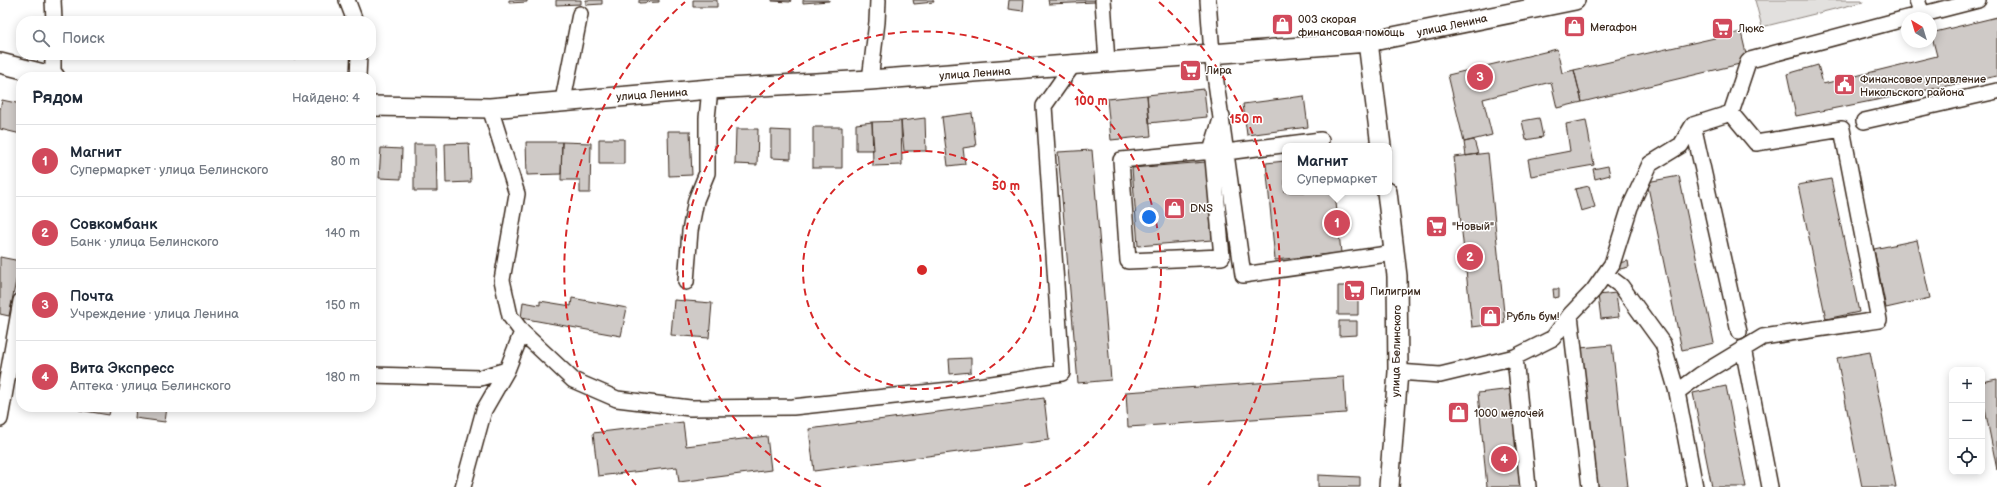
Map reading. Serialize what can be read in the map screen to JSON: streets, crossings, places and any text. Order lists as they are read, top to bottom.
{
  "streets": {
    "main road": ["улица Ленина", "улица Белинского"]
  },
  "places": {
    "shop": [
      "003 скорая финансовая помощь",
      "Мегафон",
      "DNS",
      "Рубль бум!",
      "1000 мелочей"
    ],
    "supermarket": [
      "Люкс",
      "Лира",
      "\"Новый\"",
      "Пилигрим"
    ],
    "public building": ["Финансовое управление Никольского района"]
  },
  "north": "top left",
  "page": {
    "search": "Поиск",
    "pins": [
      "3",
      "1",
      "2",
      "4"
    ],
    "heading": ["Рядом", "Найдено: 4"],
    "list": [
      {
        "mark": "1",
        "name": "Магнит",
        "note": "Супермаркет · улица Белинского",
        "value": "80 m"
      },
      {
        "mark": "2",
        "name": "Совкомбанк",
        "note": "Банк · улица Белинского",
        "value": "140 m"
      },
      {
        "mark": "3",
        "name": "Почта",
        "note": "Учреждение · улица Ленина",
        "value": "150 m"
      },
      {
        "mark": "4",
        "name": "Вита Экспресс",
        "note": "Аптека · улица Белинского",
        "value": "180 m"
      }
    ],
    "popup": ["Магнит", "Супермаркет"],
    "map_buttons": ["+", "−"]
  },
  "rings": ["100 m", "150 m", "50 m"]
}
